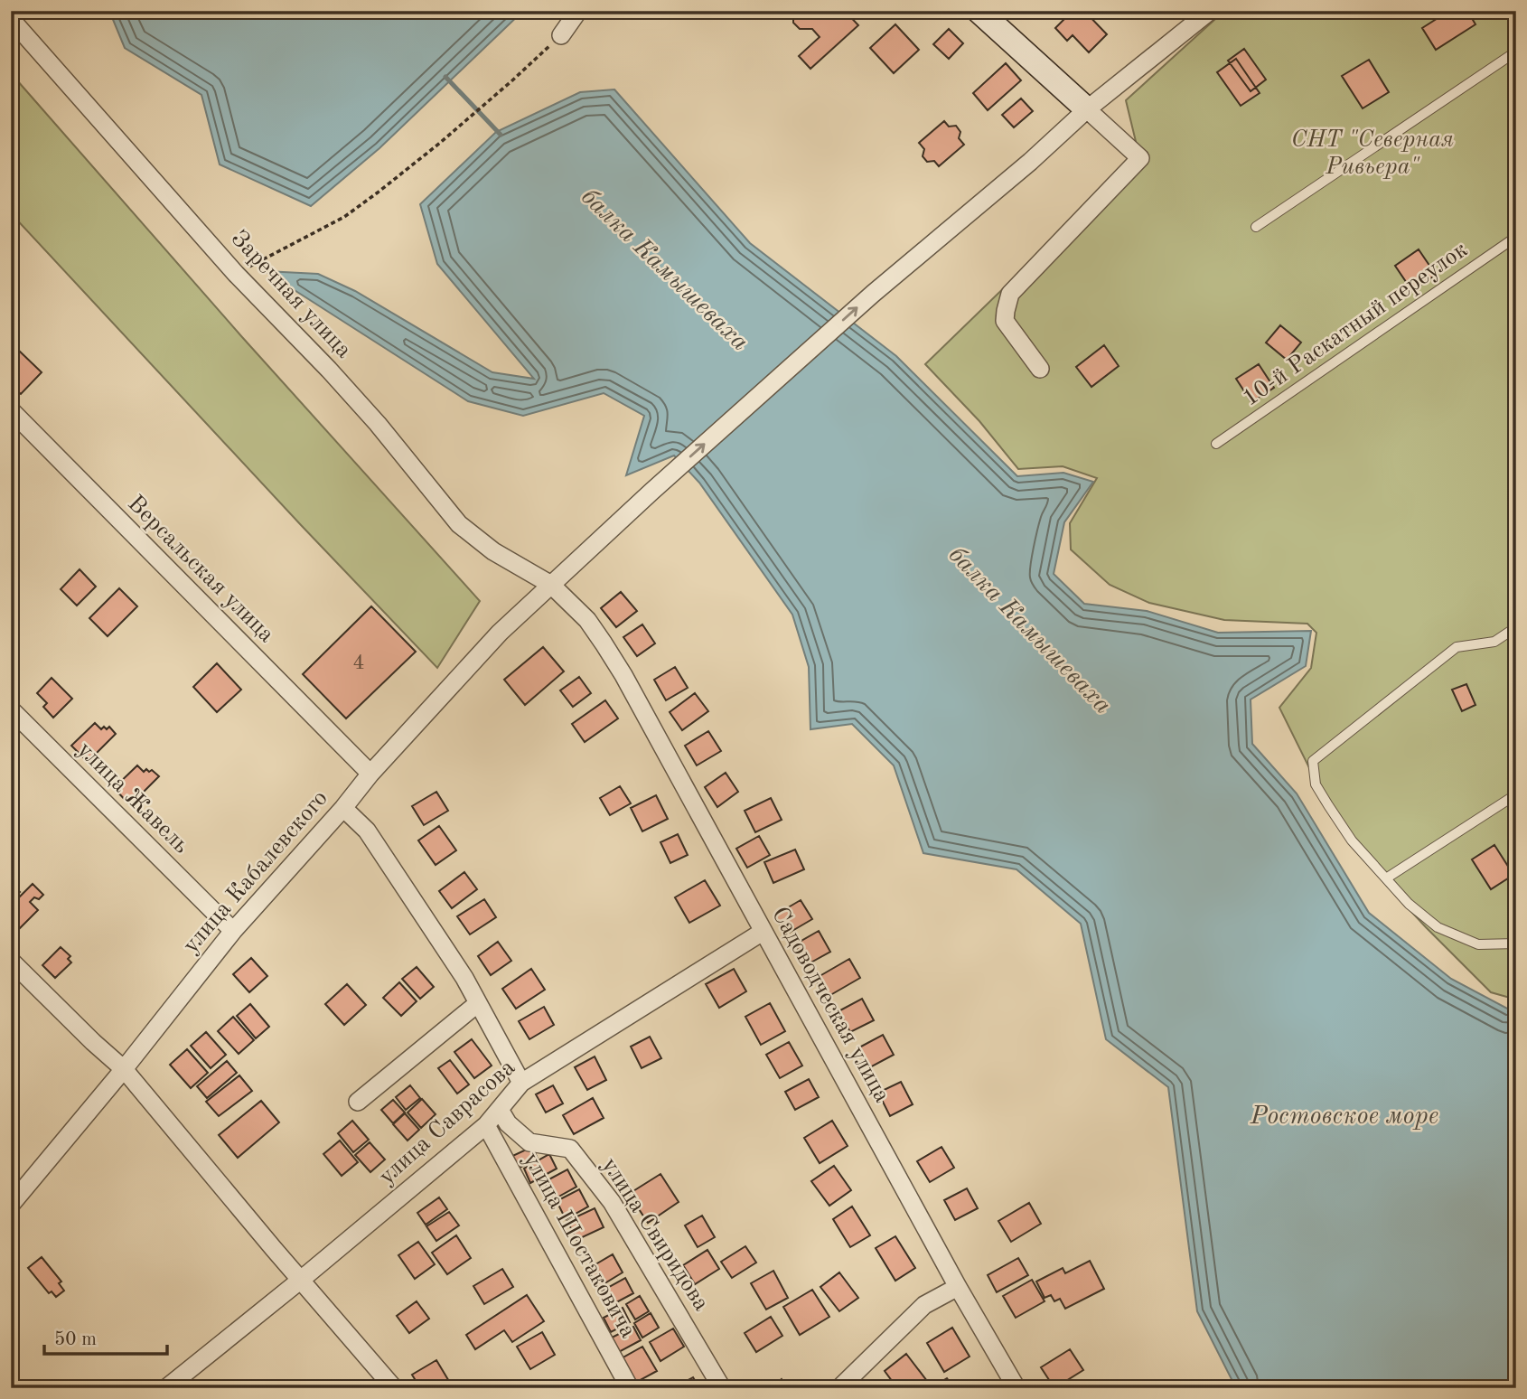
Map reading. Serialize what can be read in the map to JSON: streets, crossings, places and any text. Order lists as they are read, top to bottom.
{
  "streets": {
    "street": [
      "Заречная улица",
      "Версальская улица",
      "улица Жавель",
      "улица Кабалевского",
      "Садоводческая улица",
      "улица Саврасова",
      "улица Свиридова",
      "улица Шостаковича"
    ],
    "lane": ["10-й Раскатный переулок"]
  },
  "crossings": [
    ["Заречная улица", "улица Кабалевского"],
    ["Заречная улица", "Садоводческая улица"],
    ["Версальская улица", "улица Кабалевского"],
    ["улица Жавель", "улица Кабалевского"],
    ["Садоводческая улица", "улица Саврасова"],
    ["улица Саврасова", "улица Свиридова"],
    ["улица Саврасова", "улица Шостаковича"]
  ],
  "one_way": ["улица Кабалевского"],
  "water": ["балка Камышеваха", "Ростовское море"],
  "parks": ["СНТ \"Северная Ривьера\""],
  "house_numbers": ["4"],
  "scale_bar": "50 m"
}
